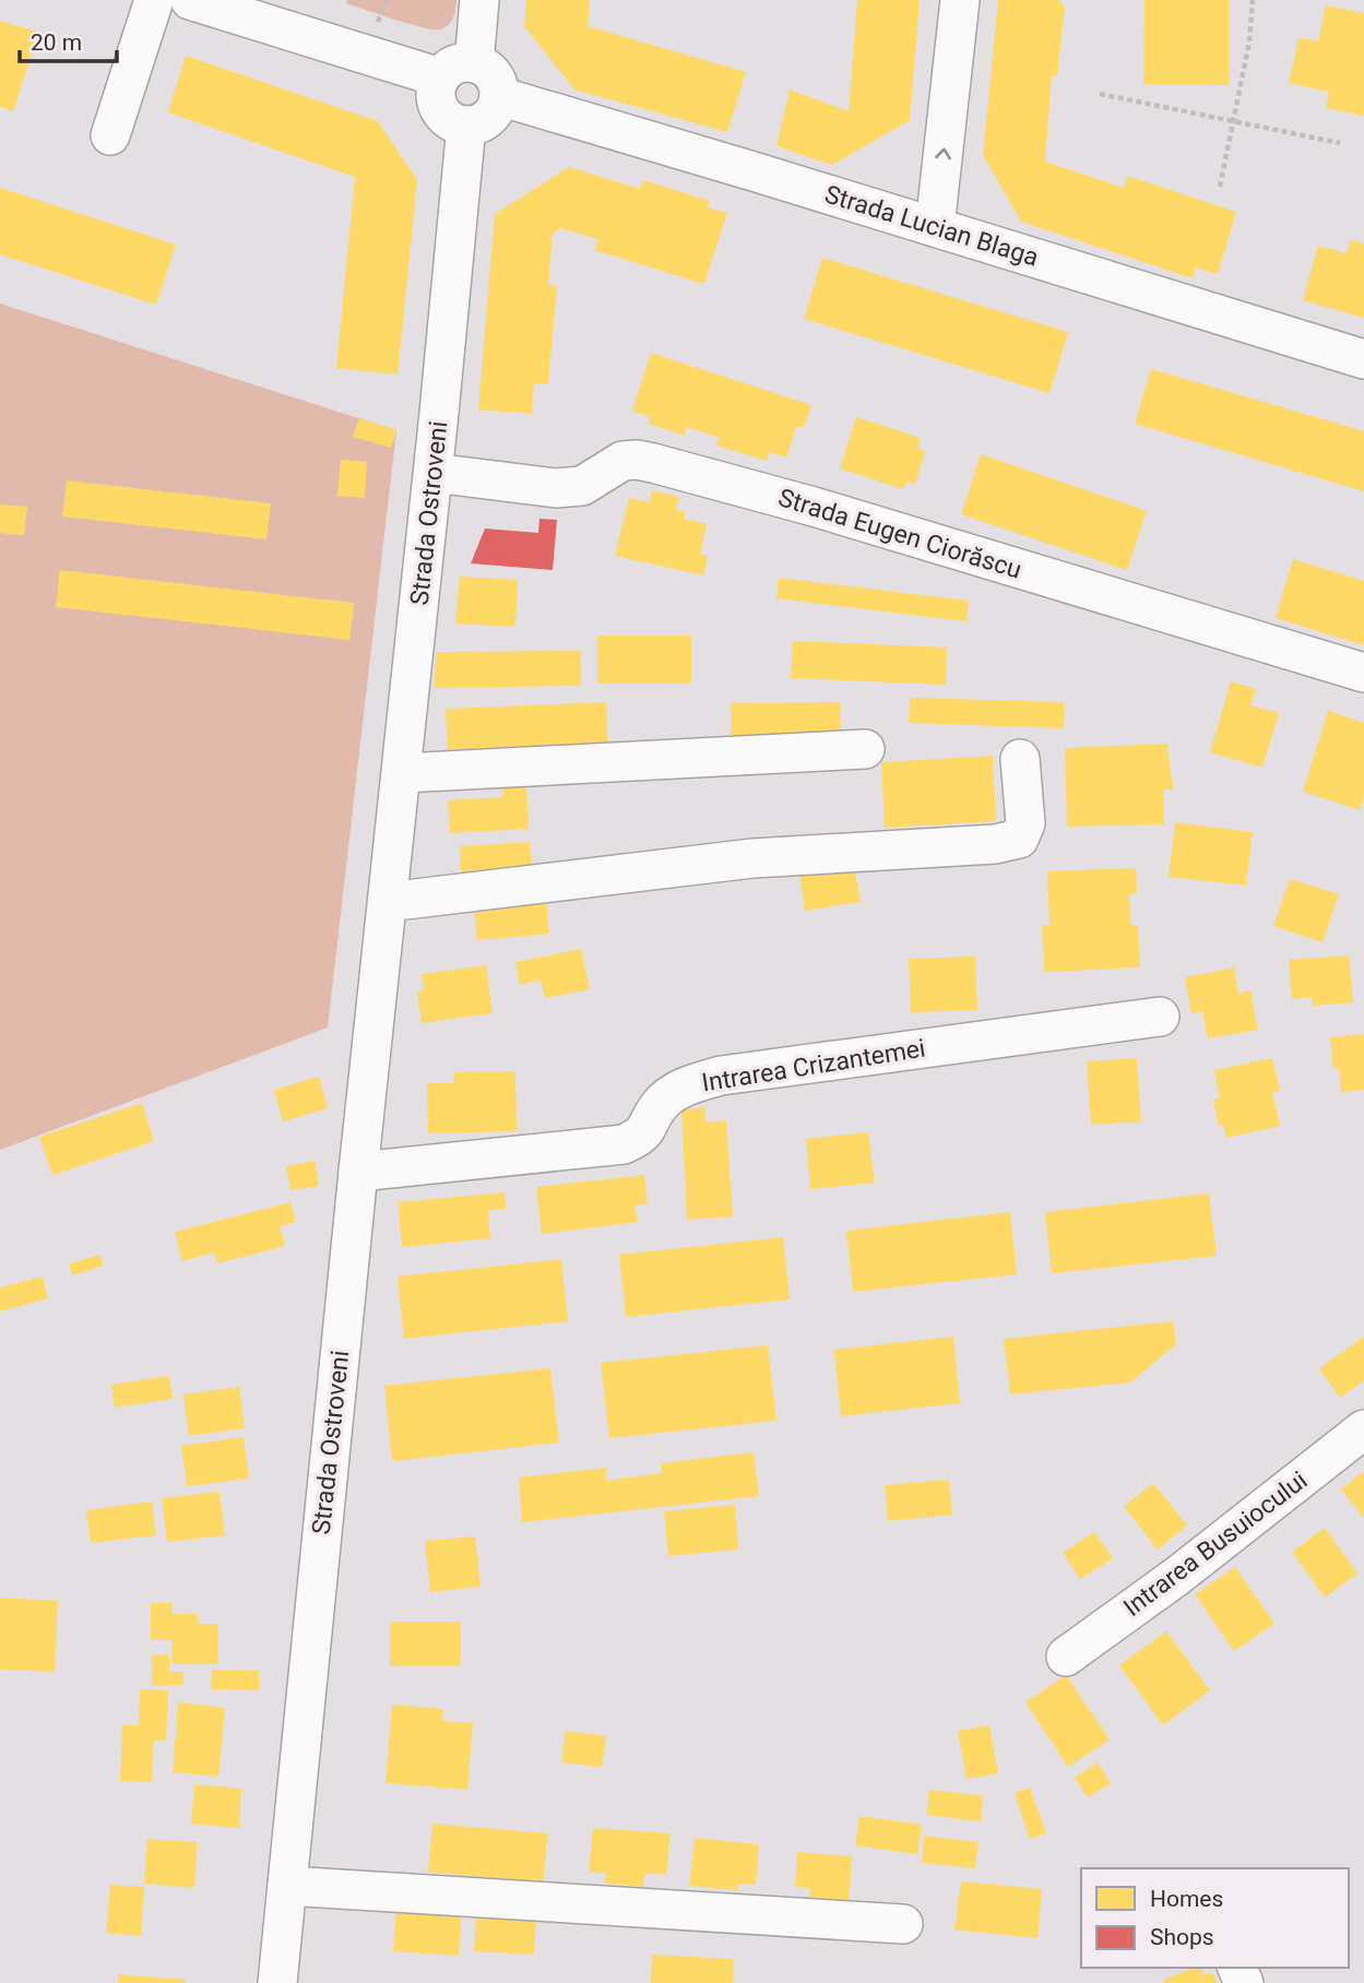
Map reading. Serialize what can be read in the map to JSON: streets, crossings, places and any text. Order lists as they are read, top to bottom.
{
  "streets": {
    "street": [
      "Strada Lucian Blaga",
      "Strada Ostroveni",
      "Strada Eugen Ciorăscu",
      "Intrarea Crizantemei",
      "Intrarea Busuiocului"
    ]
  },
  "crossings": [
    ["Strada Lucian Blaga", "Strada Ostroveni"],
    ["Strada Ostroveni", "Strada Eugen Ciorăscu"],
    ["Strada Ostroveni", "Intrarea Crizantemei"]
  ],
  "legend": ["Homes", "Shops"],
  "scale_bar": "20 m"
}
